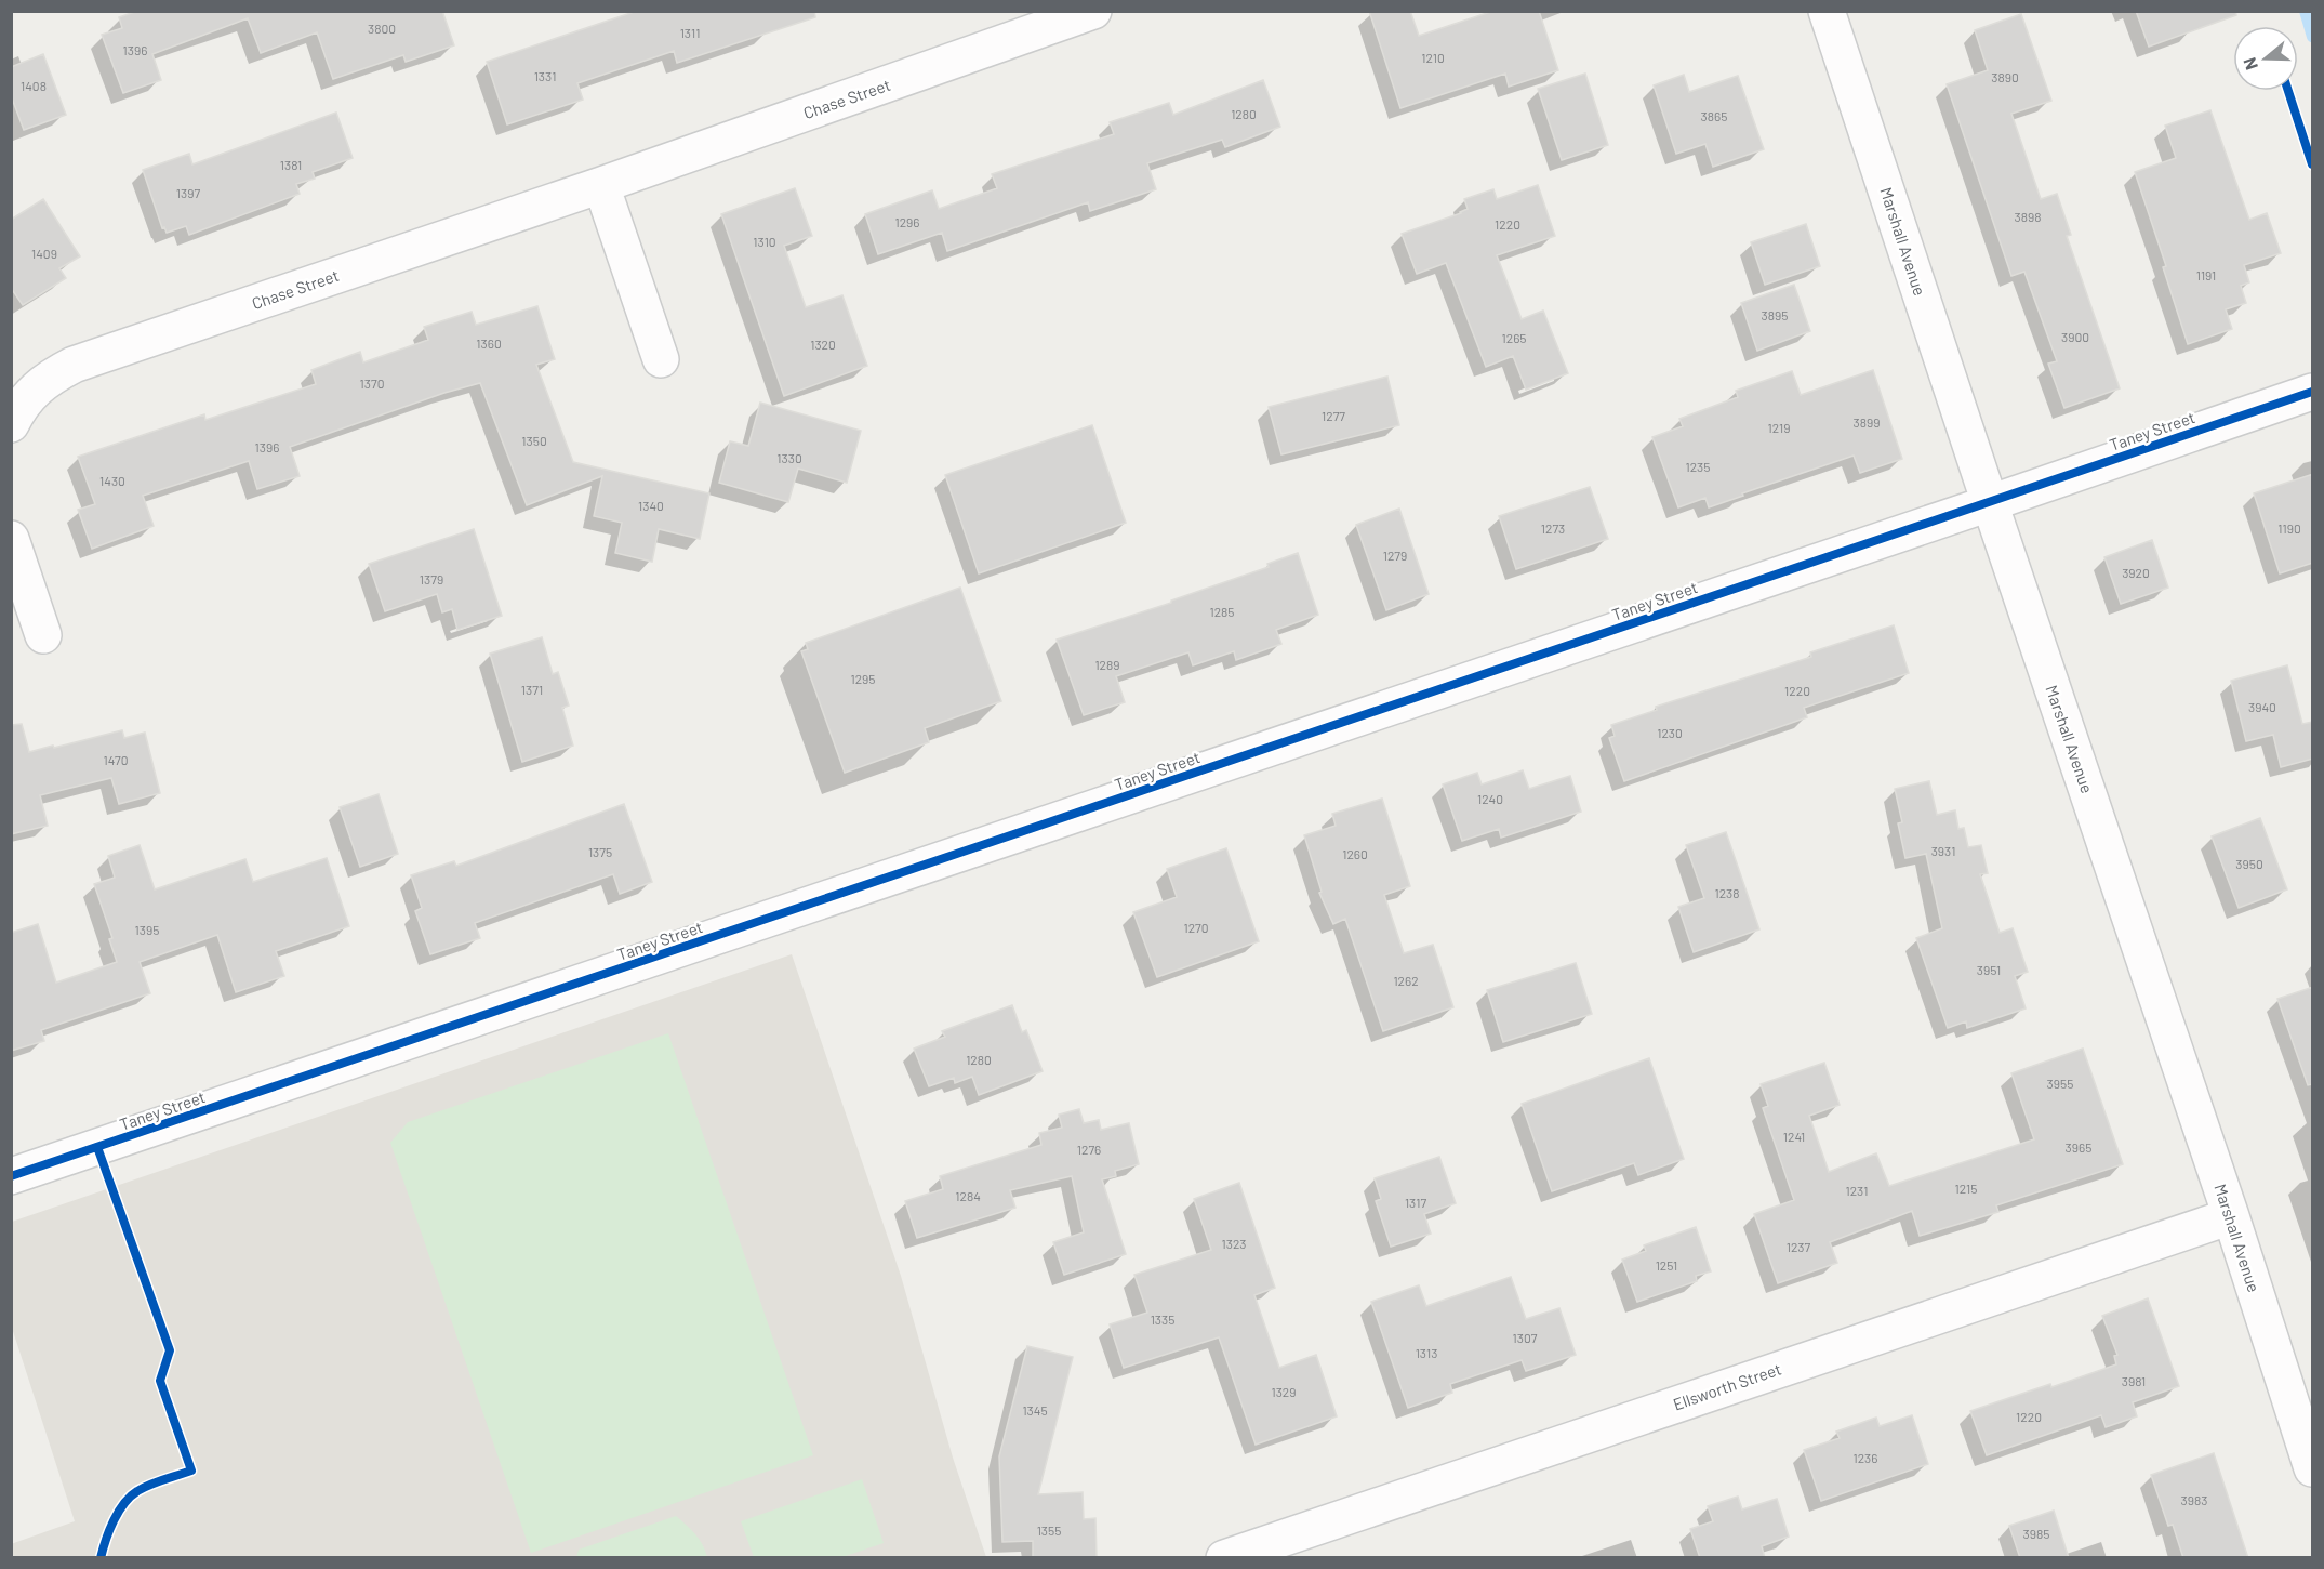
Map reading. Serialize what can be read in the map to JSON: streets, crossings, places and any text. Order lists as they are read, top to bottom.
{
  "streets": {
    "street": [
      "Chase Street",
      "Marshall Avenue",
      "Taney Street",
      "Ellsworth Street"
    ]
  },
  "crossings": [
    ["Marshall Avenue", "Taney Street"],
    ["Marshall Avenue", "Ellsworth Street"]
  ],
  "house_numbers": [
    "3800",
    "1311",
    "1396",
    "1210",
    "1331",
    "3890",
    "1408",
    "1280",
    "3865",
    "1381",
    "1397",
    "3898",
    "1296",
    "1220",
    "1310",
    "1409",
    "1191",
    "3895",
    "3900",
    "1265",
    "1360",
    "1320",
    "1370",
    "1277",
    "3899",
    "1219",
    "1350",
    "1396",
    "1330",
    "1235",
    "1430",
    "1340",
    "1273",
    "1190",
    "1279",
    "3920",
    "1379",
    "1285",
    "1289",
    "1295",
    "1371",
    "1220",
    "3940",
    "1230",
    "1470",
    "1240",
    "3931",
    "1375",
    "1260",
    "3950",
    "1238",
    "1270",
    "1395",
    "3951",
    "1262",
    "1280",
    "3955",
    "1241",
    "3965",
    "1276",
    "1215",
    "1231",
    "1284",
    "1317",
    "1323",
    "1237",
    "1251",
    "1335",
    "1307",
    "1313",
    "3981",
    "1329",
    "1345",
    "1220",
    "1236",
    "3983",
    "1355",
    "3985"
  ],
  "north": "left"
}
